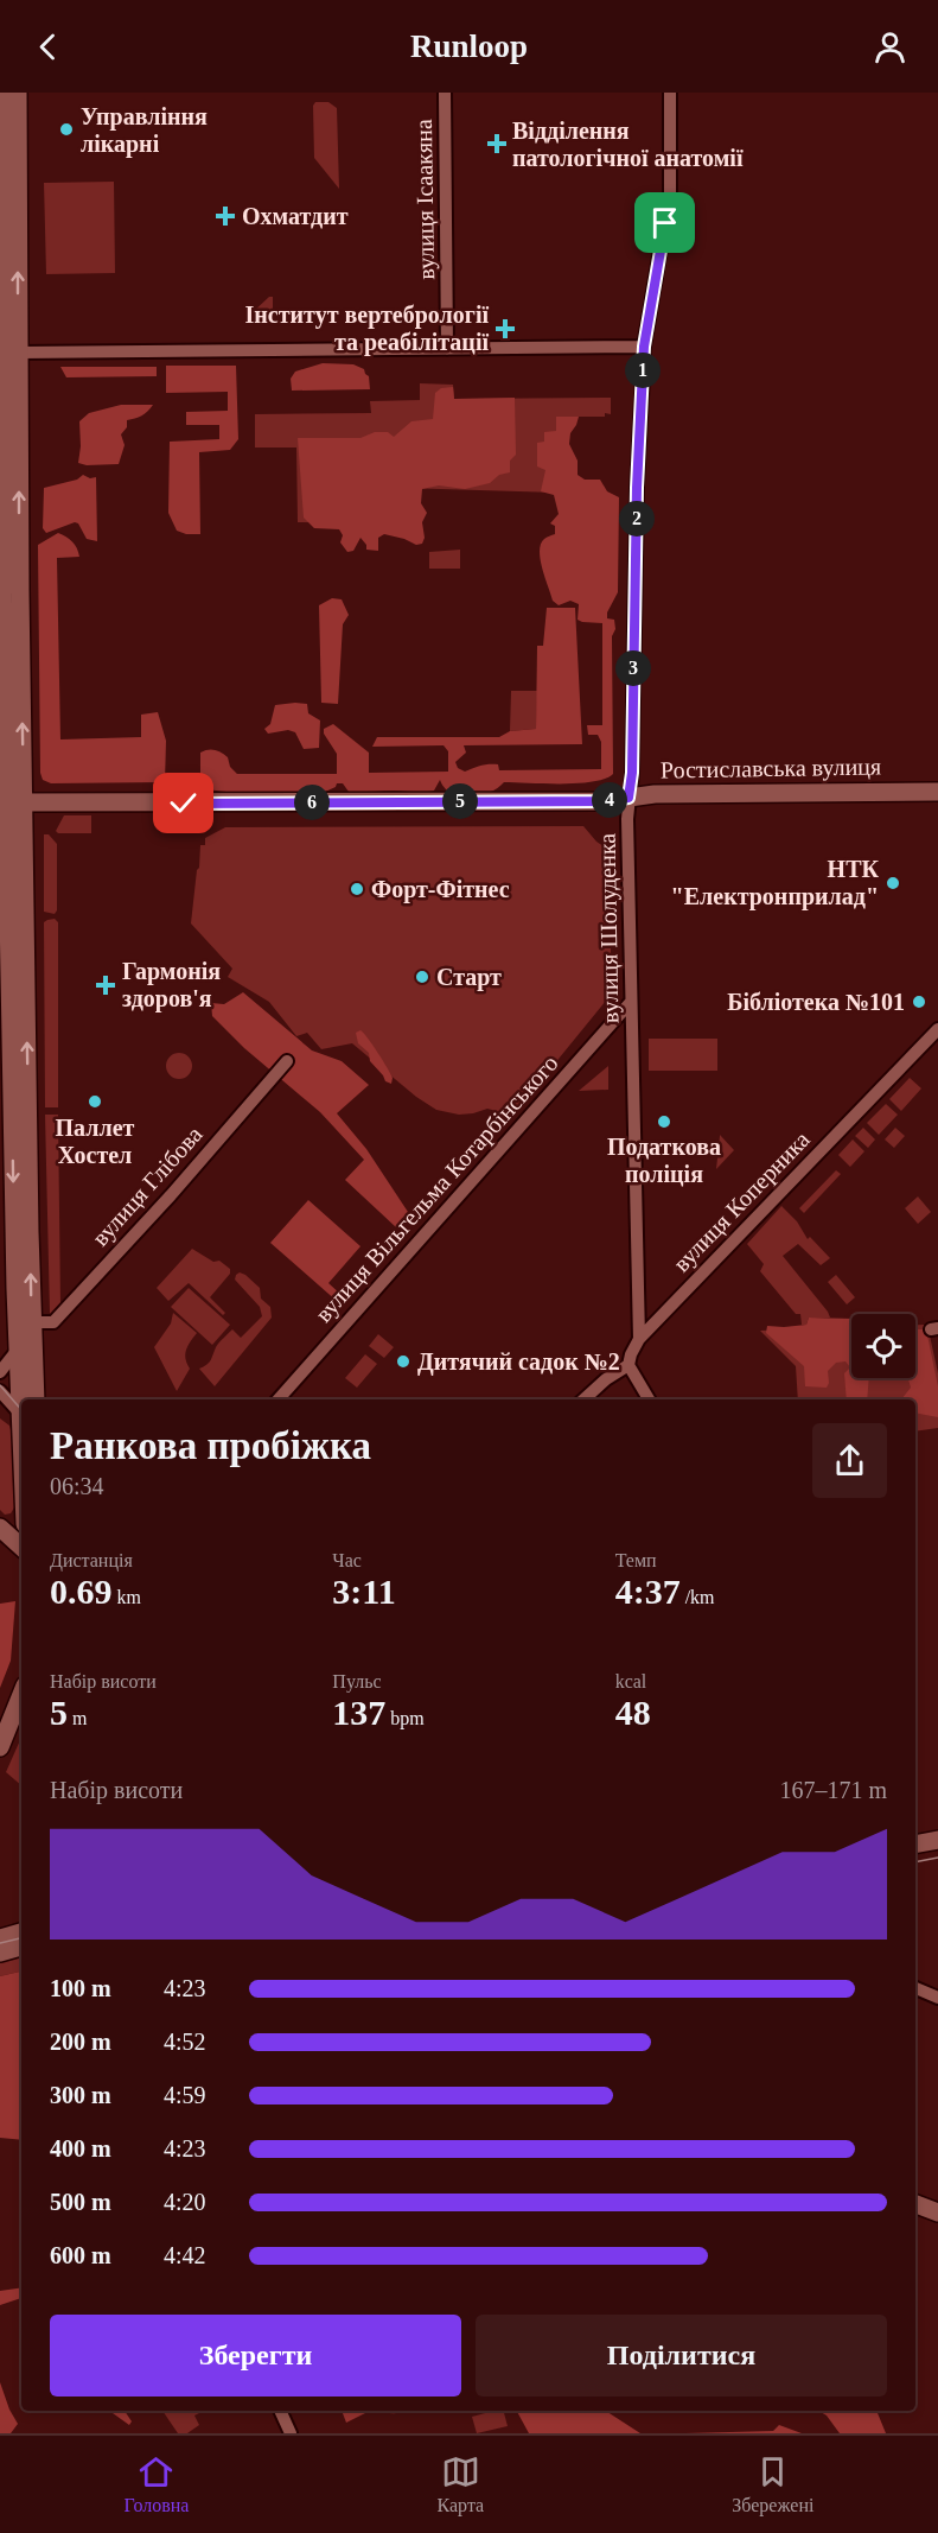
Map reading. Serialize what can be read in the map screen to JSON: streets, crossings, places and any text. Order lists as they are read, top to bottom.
{
  "streets": {
    "main road": ["Ростиславська вулиця"],
    "street": [
      "вулиця Ісаакяна",
      "вулиця Шолуденка",
      "вулиця Глібова",
      "вулиця Вільгельма Котарбінського",
      "вулиця Коперника"
    ]
  },
  "crossings": [
    ["Ростиславська вулиця", "вулиця Шолуденка"],
    ["вулиця Шолуденка", "вулиця Вільгельма Котарбінського"],
    ["вулиця Шолуденка", "вулиця Коперника"]
  ],
  "places": {
    "other": [
      "Управління лікарні",
      "НТК \"Електронприлад\"",
      "Форт-Фітнес",
      "Старт",
      "Бібліотека №101",
      "Паллет Хостел",
      "Податкова поліція",
      "Дитячий садок №2"
    ],
    "health": [
      "Відділення патологічної анатомії",
      "Охматдит",
      "Інститут вертебрології та реабілітації",
      "Гармонія здоров'я"
    ]
  },
  "page": {
    "header": "Runloop",
    "pins": [
      "1",
      "2",
      "3",
      "4",
      "5",
      "6"
    ],
    "heading": ["Ранкова пробіжка", "06:34"],
    "stats": [
      ["Дистанція", "0.69 km"],
      ["Час", "3:11"],
      ["Темп", "4:37 /km"],
      ["Набір висоти", "5 m"],
      ["Пульс", "137 bpm"],
      ["kcal", "48"]
    ],
    "chart": ["Набір висоти", "167–171 m"],
    "list": [
      {
        "name": "100 m",
        "note": "4:23"
      },
      {
        "name": "200 m",
        "note": "4:52"
      },
      {
        "name": "300 m",
        "note": "4:59"
      },
      {
        "name": "400 m",
        "note": "4:23"
      },
      {
        "name": "500 m",
        "note": "4:20"
      },
      {
        "name": "600 m",
        "note": "4:42"
      }
    ],
    "buttons": ["Зберегти", "Поділитися"],
    "tabs": ["Головна", "Карта", "Збережені"]
  }
}
